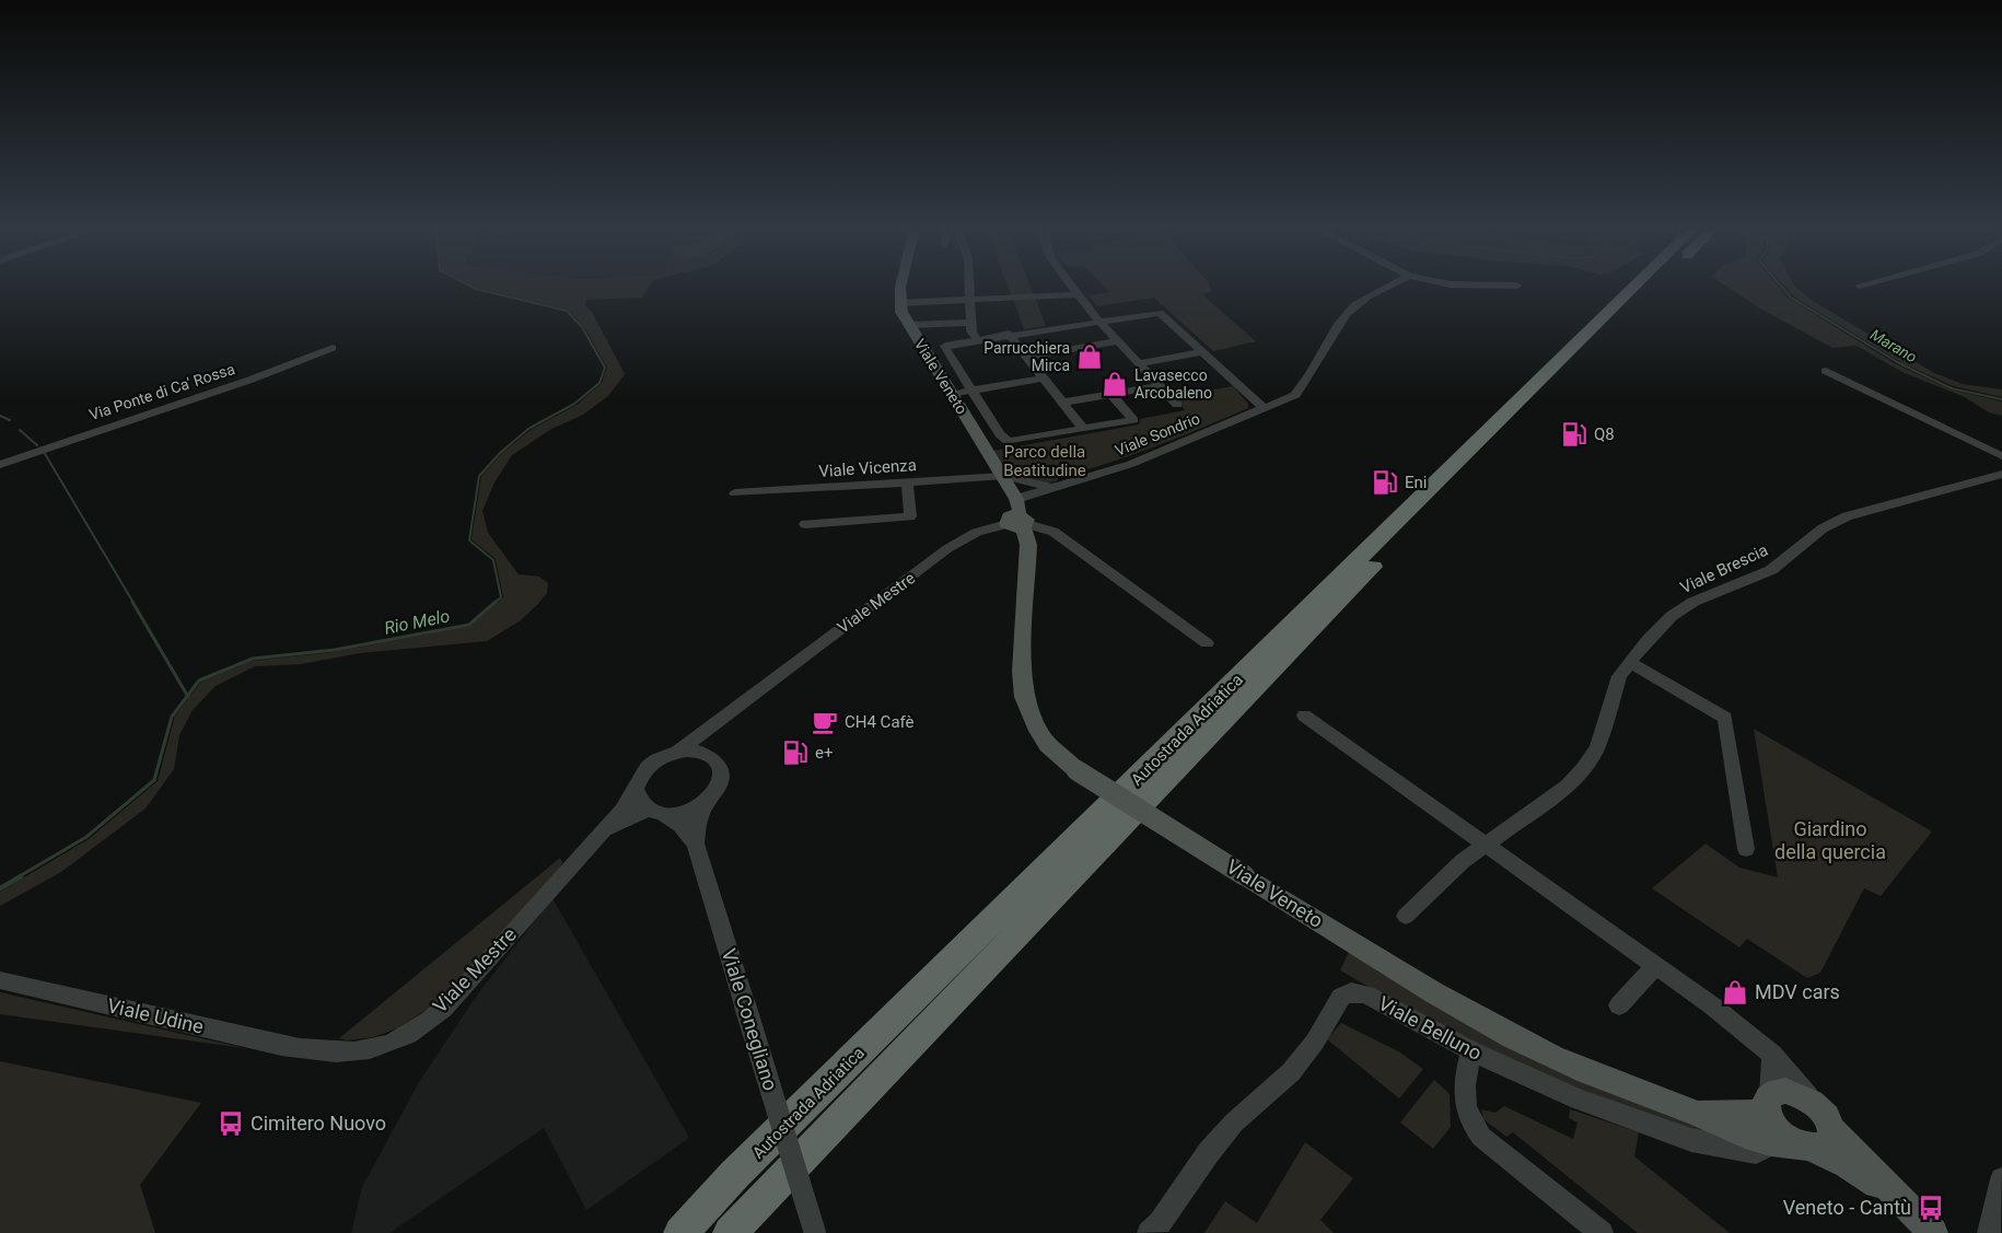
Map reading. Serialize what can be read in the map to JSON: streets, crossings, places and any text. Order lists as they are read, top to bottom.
{
  "streets": {
    "highway": ["Autostrada Adriatica"],
    "main road": ["Viale Veneto"],
    "street": [
      "Via Ponte di Ca' Rossa",
      "Viale Sondrio",
      "Viale Vicenza",
      "Viale Brescia",
      "Viale Mestre",
      "Viale Udine",
      "Viale Conegliano",
      "Viale Belluno"
    ]
  },
  "crossings": [
    ["Viale Veneto", "Viale Sondrio"],
    ["Viale Veneto", "Viale Vicenza"],
    ["Viale Veneto", "Viale Brescia"],
    ["Viale Veneto", "Viale Mestre"],
    ["Viale Veneto", "Viale Belluno"],
    ["Viale Sondrio", "Viale Vicenza"],
    ["Viale Sondrio", "Viale Mestre"],
    ["Viale Mestre", "Viale Udine"],
    ["Viale Mestre", "Viale Conegliano"]
  ],
  "water": ["Marano", "Rio Melo"],
  "parks": ["Parco della Beatitudine", "Giardino della quercia"],
  "places": {
    "shop": ["Parrucchiera Mirca", "Lavasecco Arcobaleno", "MDV cars"],
    "fuel station": ["Q8", "Eni", "e+"],
    "cafe": ["CH4 Cafè"],
    "bus stop": ["Cimitero Nuovo", "Veneto - Cantù"]
  }
}
